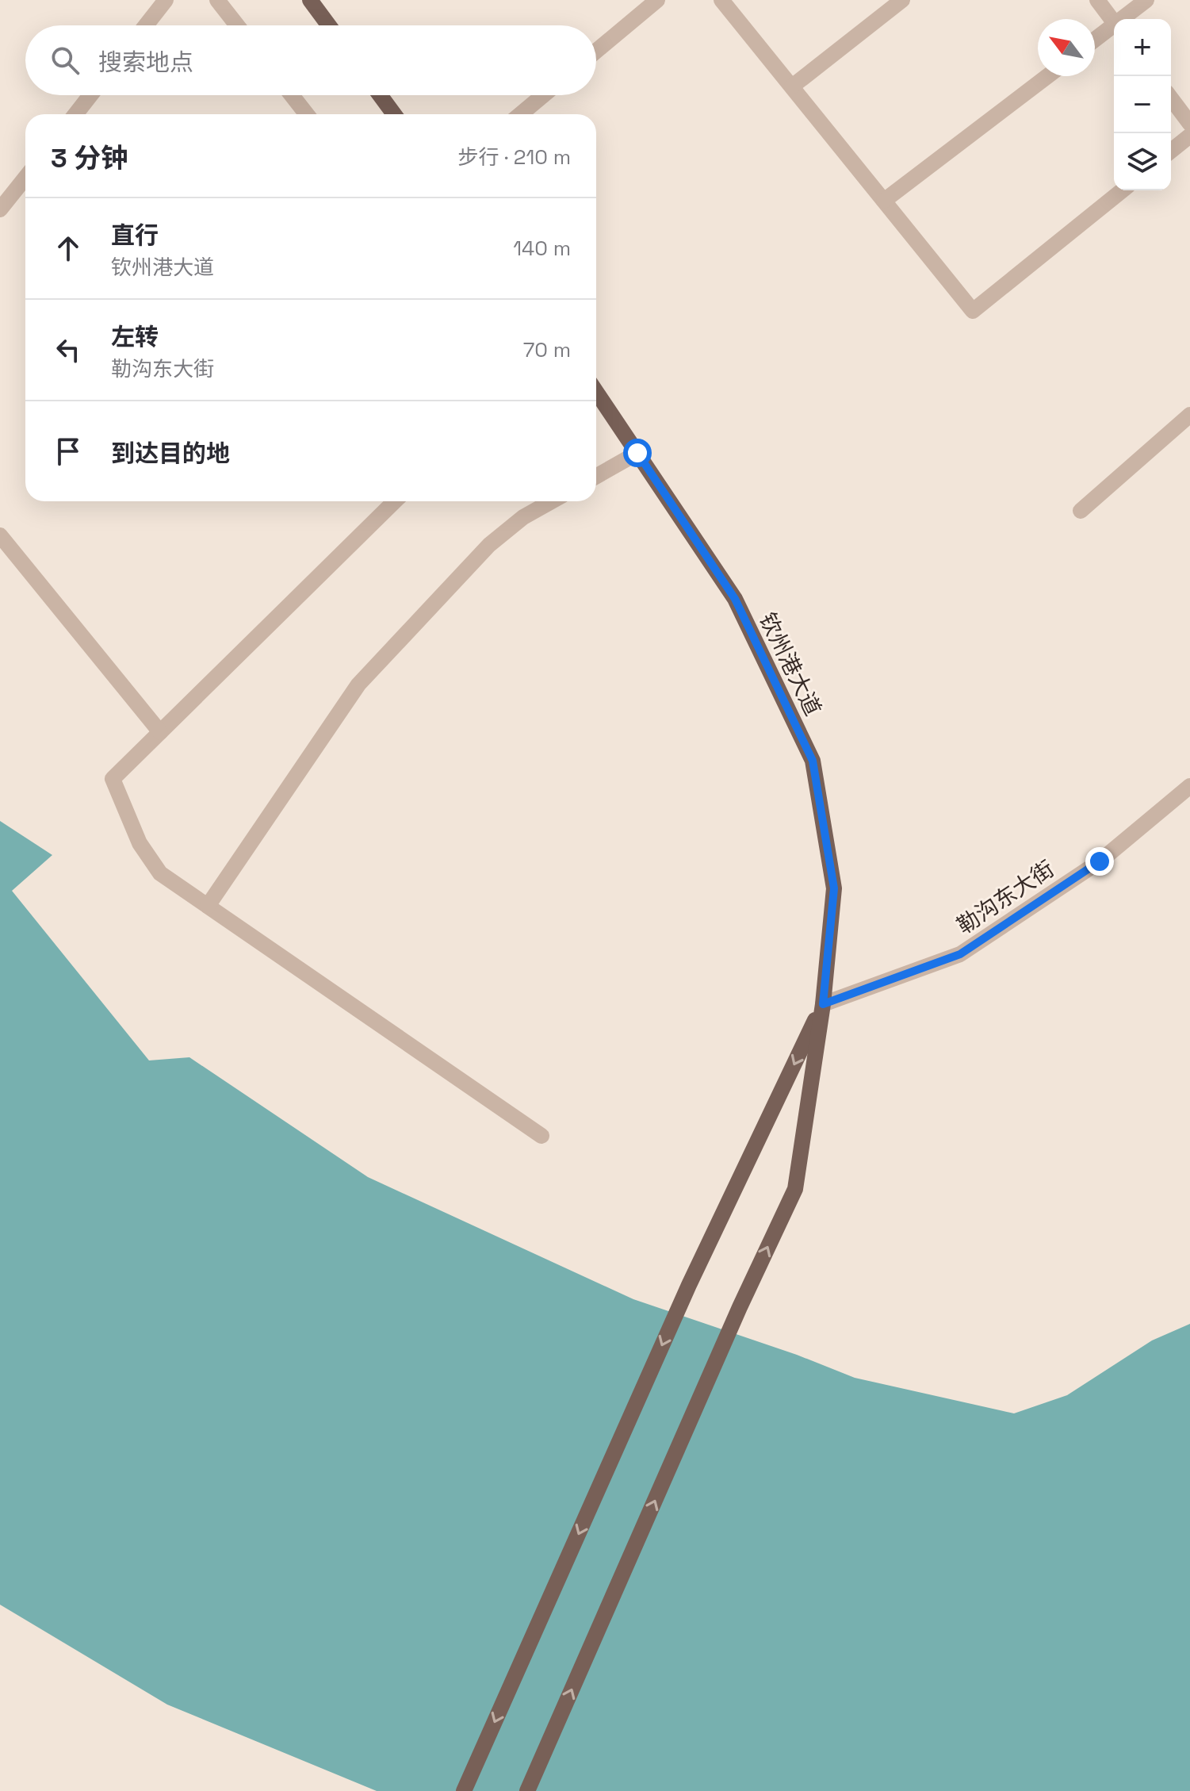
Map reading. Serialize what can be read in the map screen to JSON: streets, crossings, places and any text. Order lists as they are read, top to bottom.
{
  "streets": {
    "main road": ["钦州港大道"],
    "street": ["勒沟东大街"]
  },
  "crossings": [
    ["钦州港大道", "勒沟东大街"]
  ],
  "north": "top left",
  "page": {
    "map_buttons": ["+", "−"],
    "search": "搜索地点",
    "heading": ["3 分钟", "步行 · 210 m"],
    "list": [
      ["直行", "钦州港大道", "140 m"],
      ["左转", "勒沟东大街", "70 m"],
      "到达目的地"
    ]
  }
}
